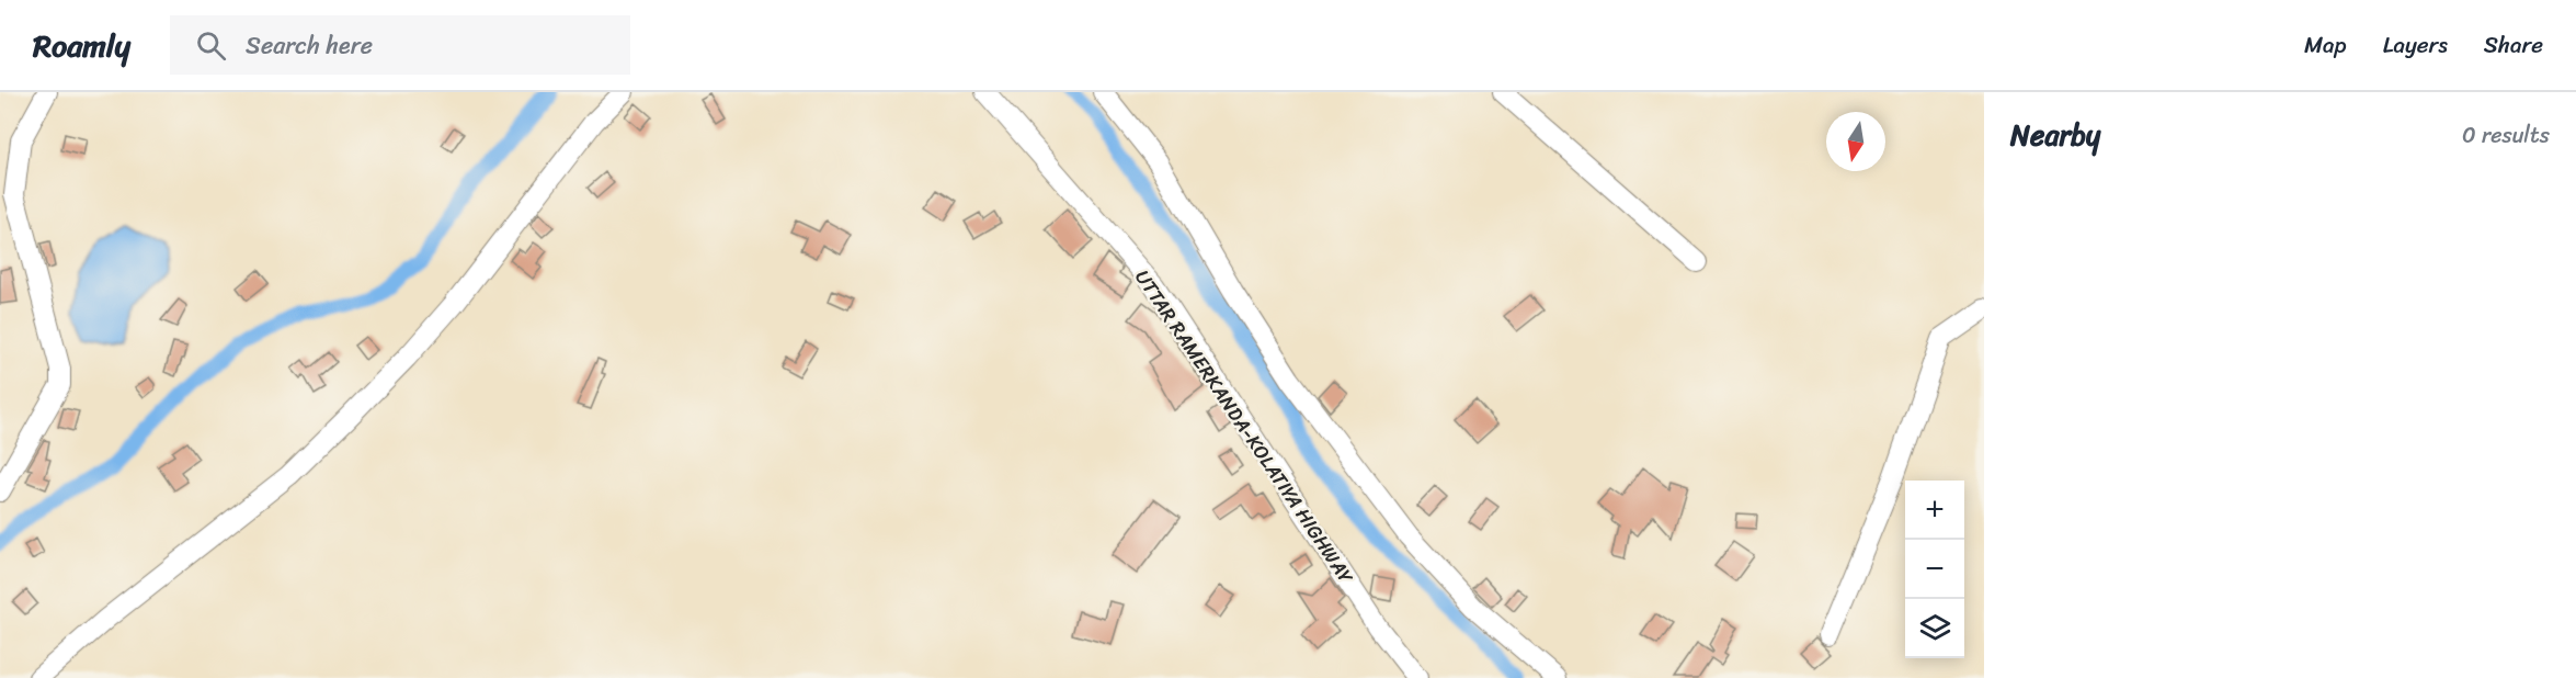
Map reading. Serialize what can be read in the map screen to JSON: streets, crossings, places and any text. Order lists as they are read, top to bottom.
{
  "streets": {
    "street": ["UTTAR RAMERKANDA-KOLATIYA HIGHWAY"]
  },
  "north": "bottom",
  "page": {
    "header": "Roamly",
    "search": "Search here",
    "nav": ["Map", "Layers", "Share"],
    "heading": ["Nearby", "0 results"],
    "map_buttons": ["+", "−"]
  }
}
